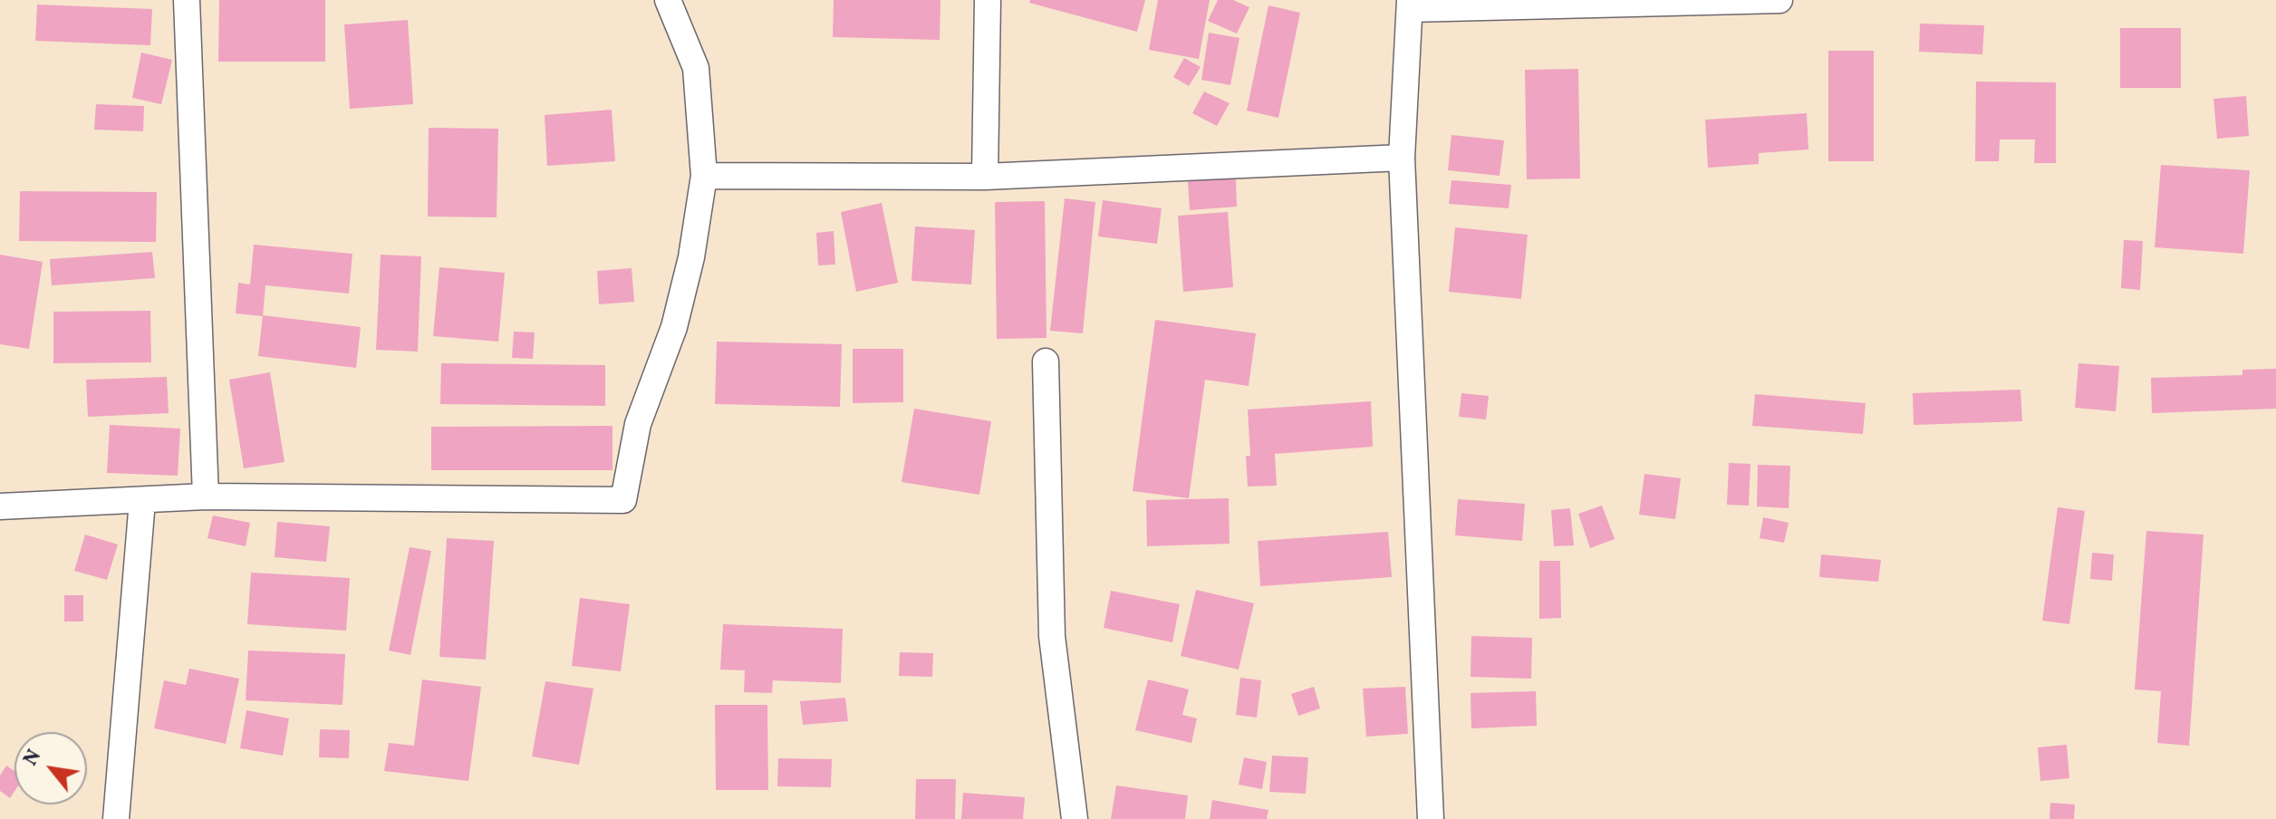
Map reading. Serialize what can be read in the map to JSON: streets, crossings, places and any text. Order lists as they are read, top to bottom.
{
  "north": "top left"
}
